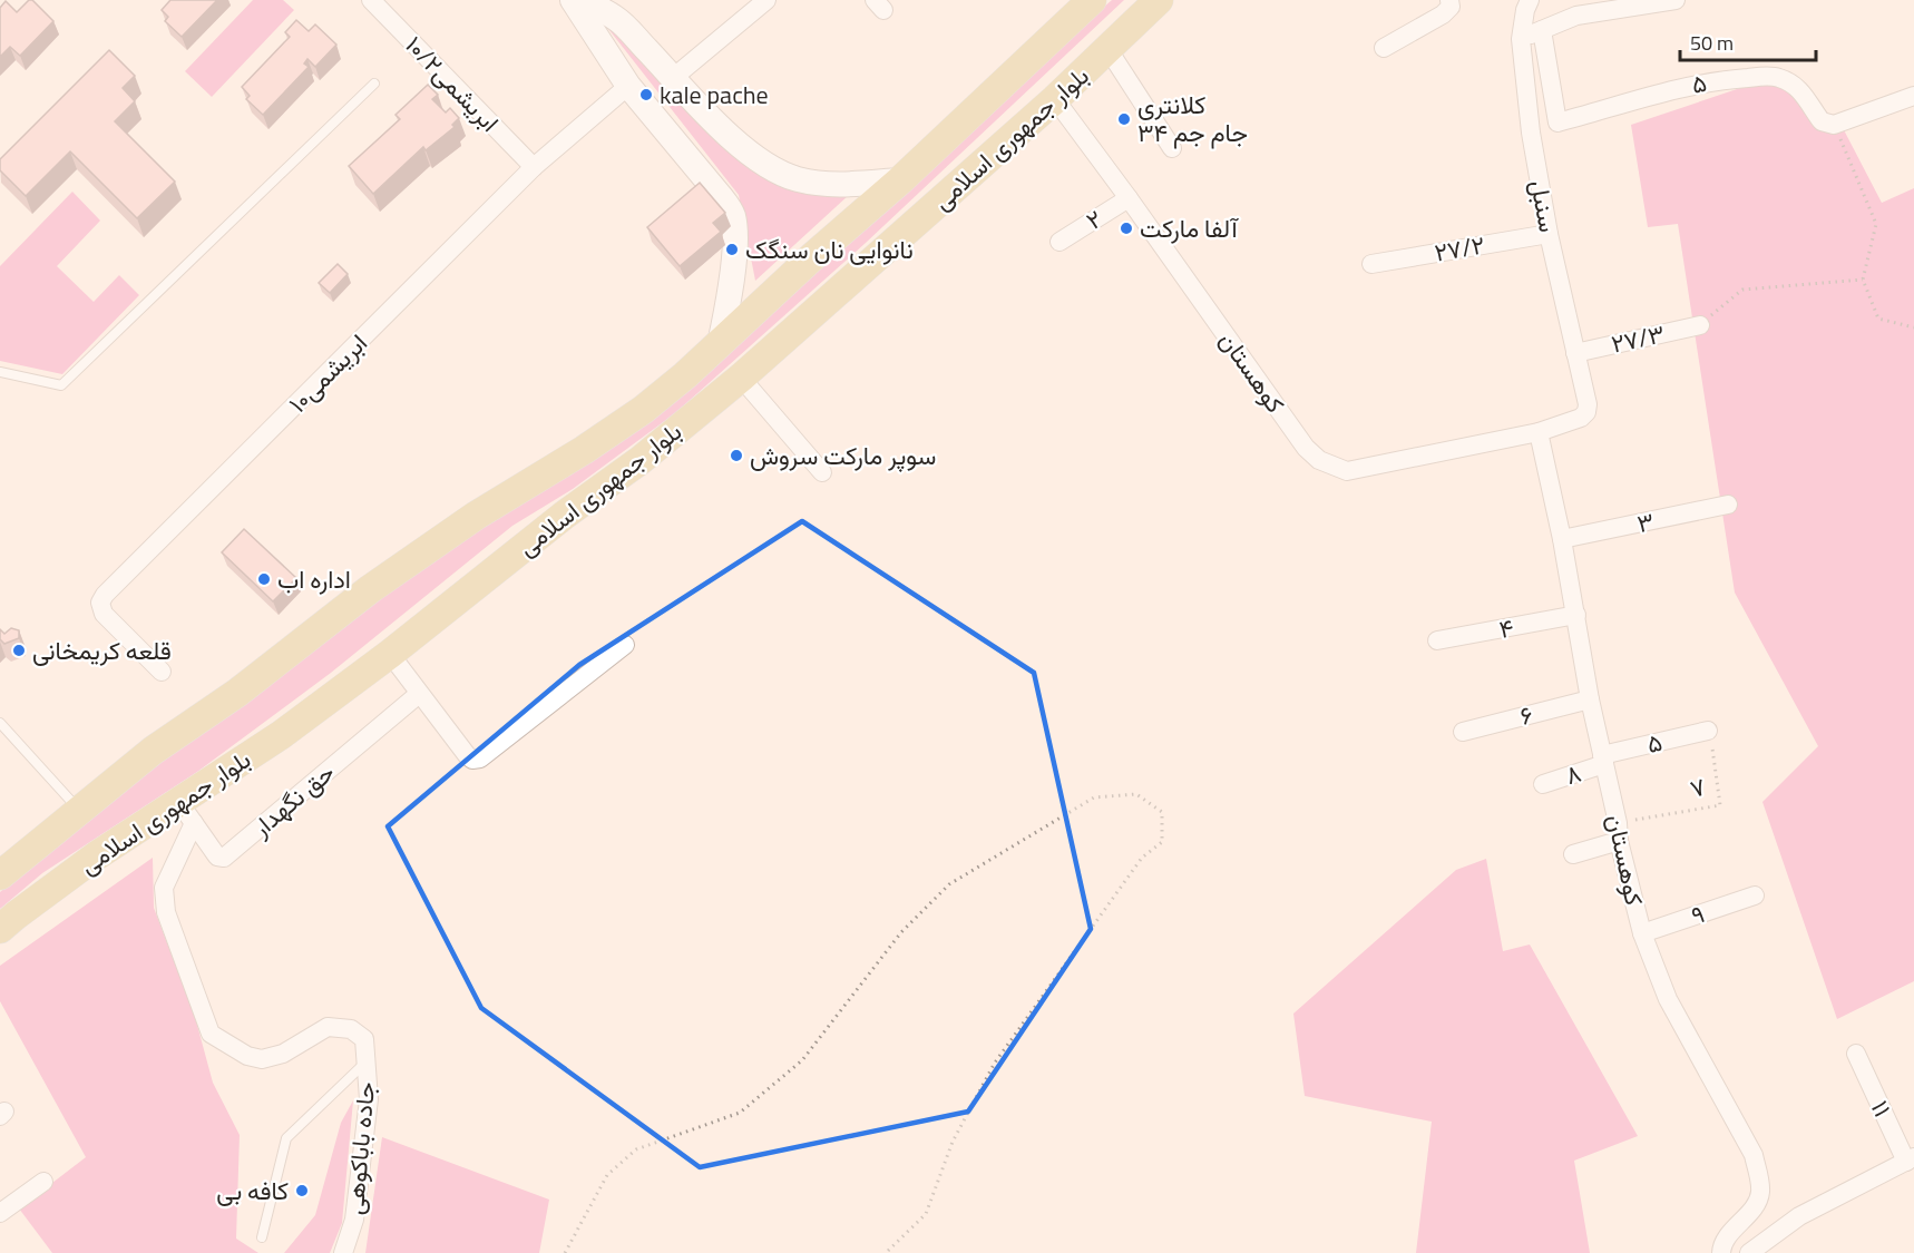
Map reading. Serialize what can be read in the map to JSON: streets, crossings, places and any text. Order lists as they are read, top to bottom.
{
  "streets": {
    "main road": ["بلوار جمهوری اسلامی"],
    "street": [
      "۱۰/۲ابریشمی",
      "۵",
      "سنبل",
      "۲",
      "۲۷/۲",
      "۲۷/۳",
      "کوهستان",
      "ابریشمی۱۰",
      "۳",
      "۴",
      "۶",
      "۸",
      "حق نگهدار",
      "۹",
      "۱۱",
      "جاده باباکوهی"
    ],
    "path": ["۷"]
  },
  "crossings": [
    ["۱۰/۲ابریشمی", "ابریشمی۱۰"],
    ["۵", "کوهستان"],
    ["۵", "۸"],
    ["۵", "۷"],
    ["بلوار جمهوری اسلامی", "کوهستان"],
    ["بلوار جمهوری اسلامی", "حق نگهدار"],
    ["بلوار جمهوری اسلامی", "جاده باباکوهی"],
    ["سنبل", "۲۷/۲"],
    ["سنبل", "۲۷/۳"],
    ["سنبل", "کوهستان"],
    ["۲", "کوهستان"],
    ["کوهستان", "۳"],
    ["کوهستان", "۴"],
    ["کوهستان", "۶"],
    ["کوهستان", "۸"],
    ["کوهستان", "۷"],
    ["کوهستان", "۹"],
    ["حق نگهدار", "جاده باباکوهی"]
  ],
  "places": [
    "kale pache",
    "کلانتری ۳۴ جام جم",
    "آلفا مارکت",
    "نانوایی نان سنگک",
    "سوپر مارکت سروش",
    "اداره اب",
    "قلعه کریمخانی",
    "کافه بی"
  ],
  "scale_bar": "50 m"
}
